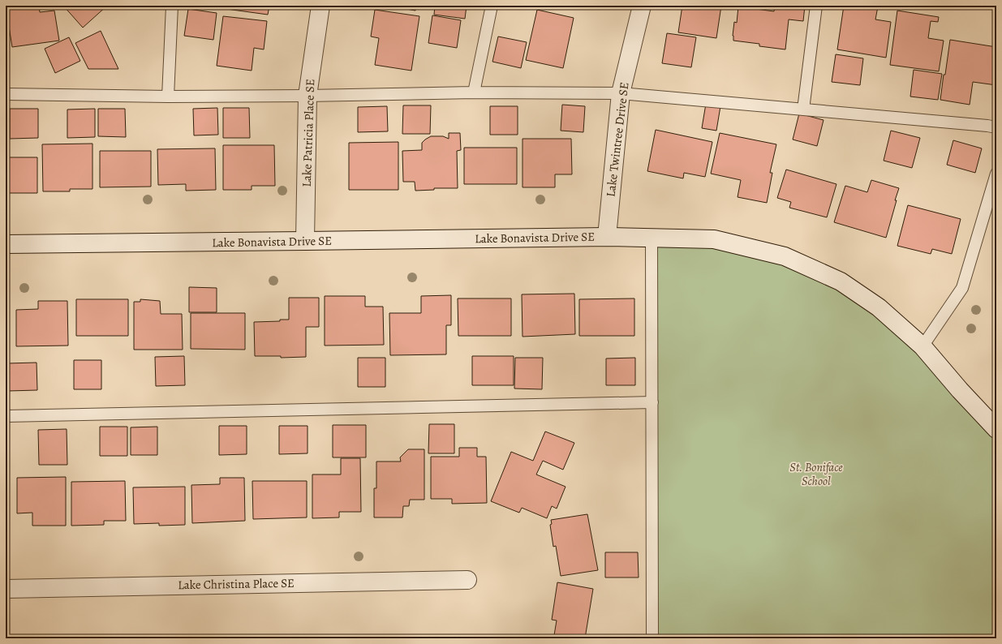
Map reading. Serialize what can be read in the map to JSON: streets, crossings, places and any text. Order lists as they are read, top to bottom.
{
  "streets": {
    "street": [
      "Lake Patricia Place SE",
      "Lake Twintree Drive SE",
      "Lake Bonavista Drive SE",
      "Lake Christina Place SE"
    ]
  },
  "crossings": [
    ["Lake Patricia Place SE", "Lake Bonavista Drive SE"],
    ["Lake Twintree Drive SE", "Lake Bonavista Drive SE"]
  ],
  "parks": ["St. Boniface School"]
}
